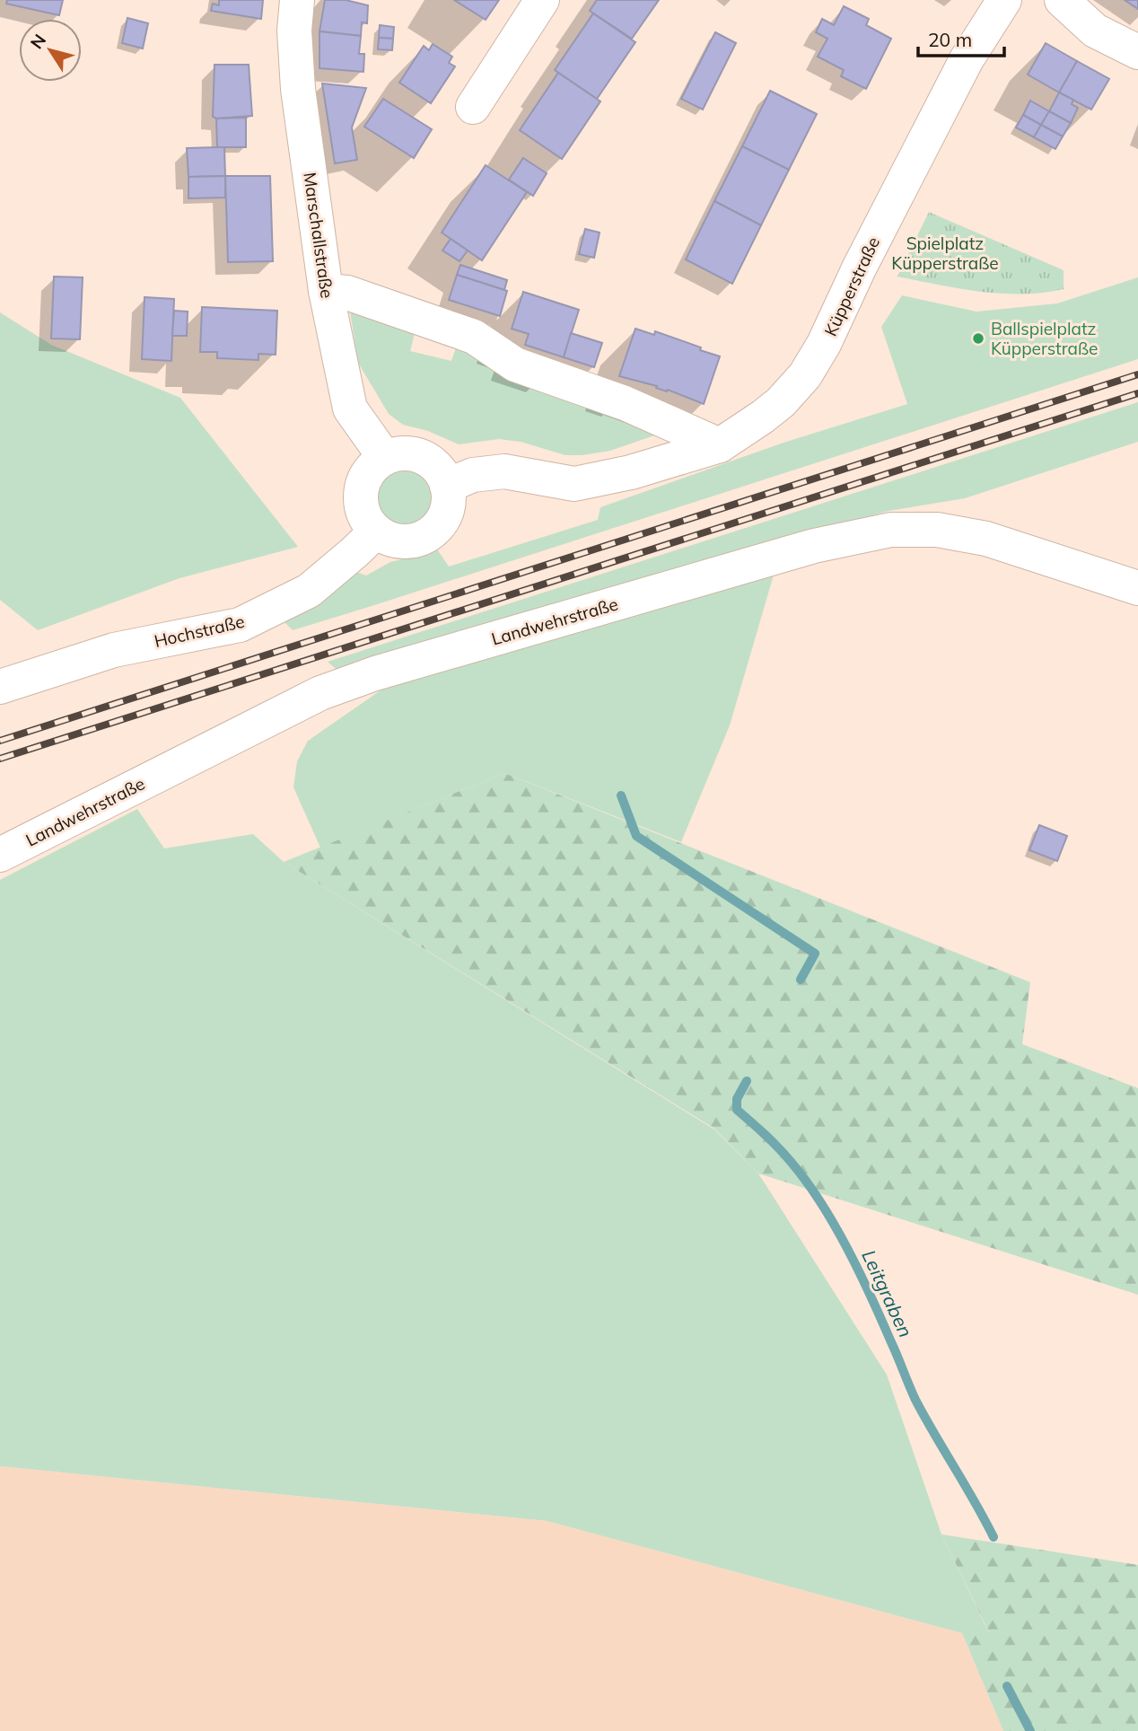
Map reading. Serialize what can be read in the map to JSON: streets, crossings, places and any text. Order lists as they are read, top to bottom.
{
  "streets": {
    "street": [
      "Marschallstraße",
      "Küpperstraße",
      "Landwehrstraße",
      "Hochstraße"
    ]
  },
  "crossings": [
    ["Marschallstraße", "Küpperstraße"],
    ["Marschallstraße", "Hochstraße"],
    ["Küpperstraße", "Hochstraße"]
  ],
  "water": ["Leitgraben"],
  "parks": ["Spielplatz Küpperstraße"],
  "places": ["Ballspielplatz Küpperstraße"],
  "scale_bar": "20 m",
  "north": "top left"
}
